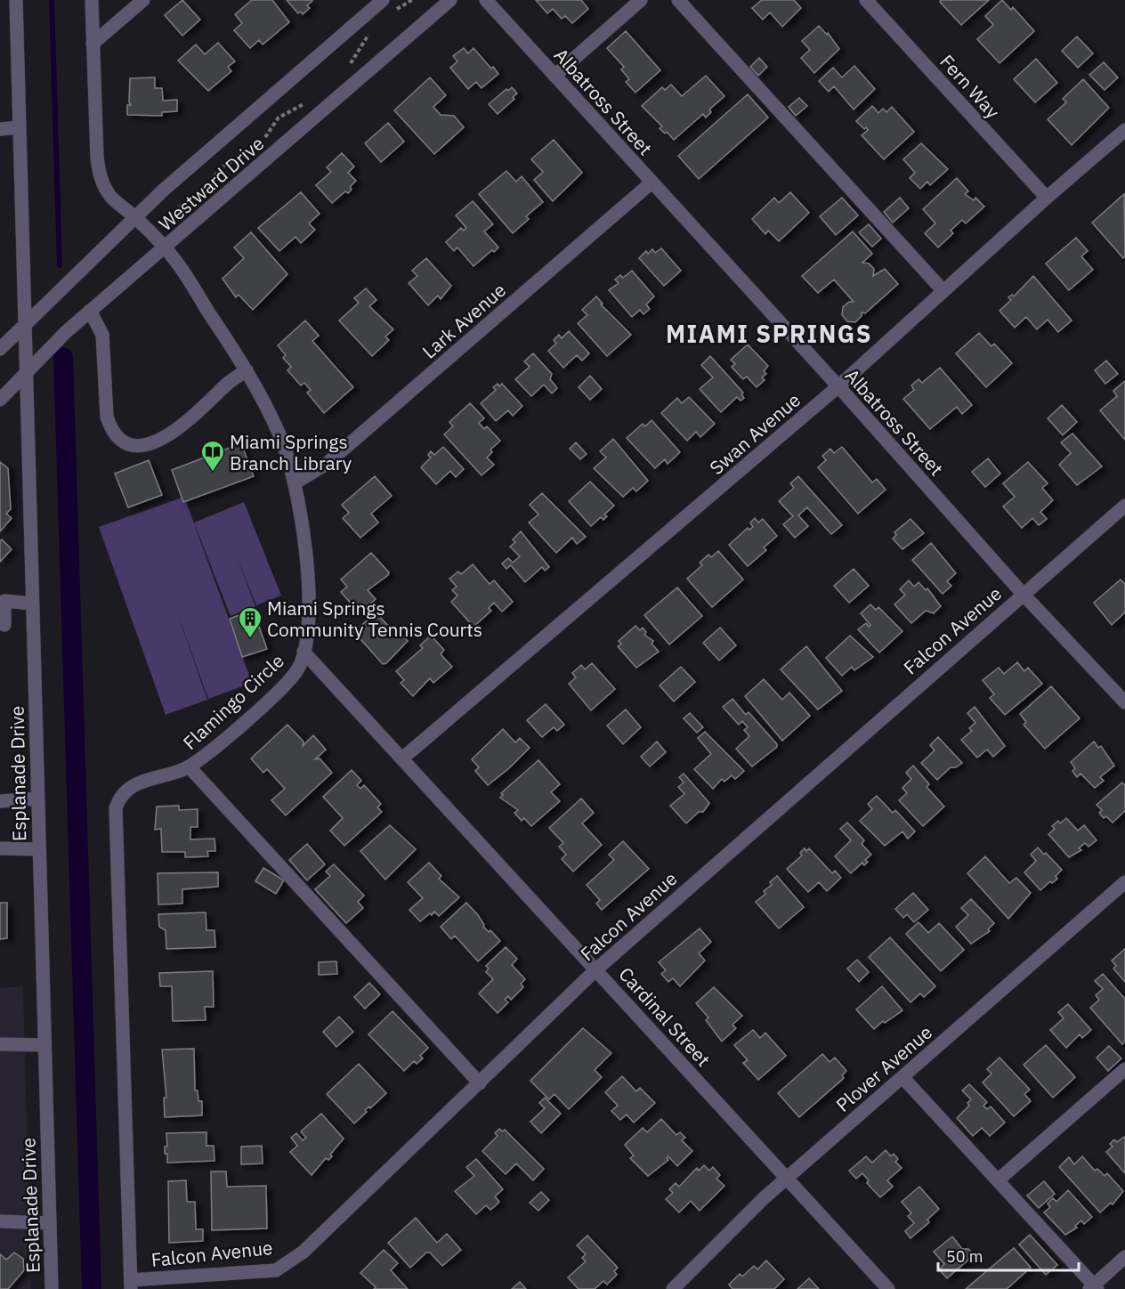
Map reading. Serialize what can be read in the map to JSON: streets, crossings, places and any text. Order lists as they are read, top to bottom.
{
  "streets": {
    "street": [
      "Fern Way",
      "Albatross Street",
      "Westward Drive",
      "Lark Avenue",
      "Swan Avenue",
      "Falcon Avenue",
      "Flamingo Circle",
      "Esplanade Drive",
      "Cardinal Street",
      "Plover Avenue"
    ]
  },
  "crossings": [
    ["Fern Way", "Swan Avenue"],
    ["Albatross Street", "Lark Avenue"],
    ["Albatross Street", "Swan Avenue"],
    ["Albatross Street", "Falcon Avenue"],
    ["Westward Drive", "Flamingo Circle"],
    ["Westward Drive", "Esplanade Drive"],
    ["Lark Avenue", "Flamingo Circle"],
    ["Swan Avenue", "Cardinal Street"],
    ["Falcon Avenue", "Flamingo Circle"],
    ["Falcon Avenue", "Cardinal Street"],
    ["Flamingo Circle", "Cardinal Street"],
    ["Cardinal Street", "Plover Avenue"]
  ],
  "districts": ["MIAMI SPRINGS"],
  "places": {
    "library": ["Miami Springs Branch Library"],
    "building": ["Miami Springs Community Tennis Courts"]
  },
  "scale_bar": "50 m"
}
